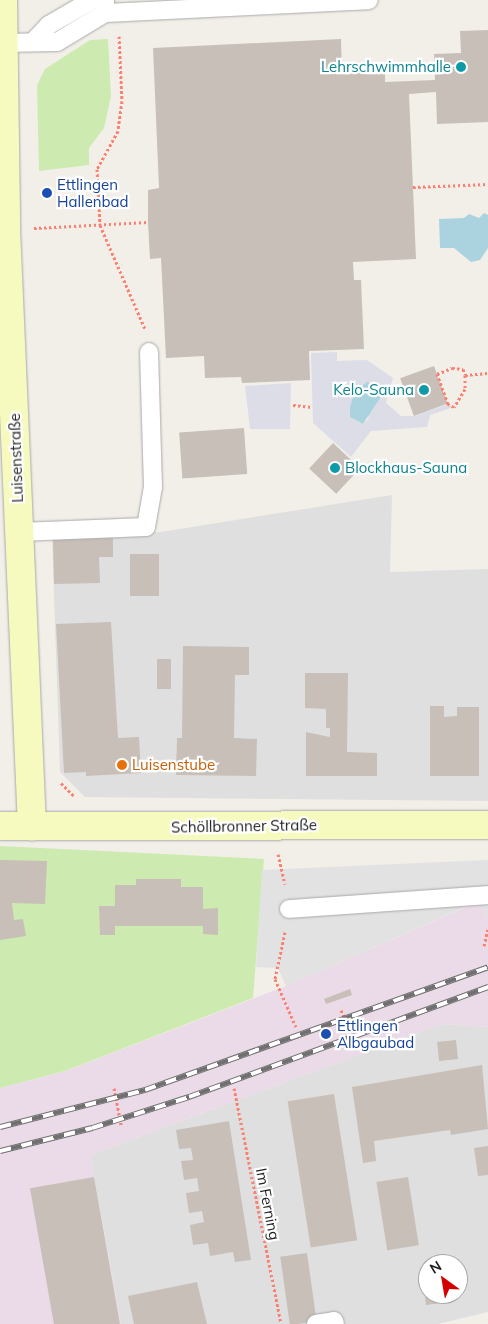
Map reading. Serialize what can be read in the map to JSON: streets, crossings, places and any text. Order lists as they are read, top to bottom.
{
  "streets": {
    "main road": ["Luisenstraße", "Schöllbronner Straße"],
    "path": ["Im Ferning"]
  },
  "crossings": [
    ["Luisenstraße", "Schöllbronner Straße"]
  ],
  "places": [
    "Lehrschwimmhalle",
    "Ettlingen Hallenbad",
    "Kelo-Sauna",
    "Blockhaus-Sauna",
    "Luisenstube",
    "Ettlingen Albgaubad"
  ],
  "north": "top left"
}
